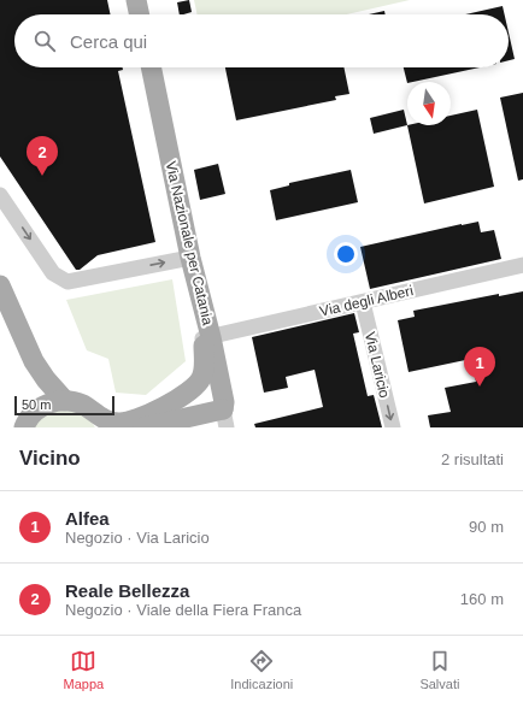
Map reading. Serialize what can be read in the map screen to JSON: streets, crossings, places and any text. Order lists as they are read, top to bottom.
{
  "streets": {
    "main road": ["Via Nazionale per Catania"],
    "street": ["Via degli Alberi", "Via Laricio"]
  },
  "crossings": [
    ["Via Nazionale per Catania", "Via degli Alberi"],
    ["Via degli Alberi", "Via Laricio"]
  ],
  "one_way": ["Via Laricio"],
  "scale_bar": "50 m",
  "north": "bottom",
  "page": {
    "search": "Cerca qui",
    "pins": ["2", "1"],
    "scale": "50 m",
    "heading": ["Vicino", "2 risultati"],
    "list": [
      {
        "mark": "1",
        "name": "Alfea",
        "note": "Negozio · Via Laricio",
        "value": "90 m"
      },
      {
        "mark": "2",
        "name": "Reale Bellezza",
        "note": "Negozio · Viale della Fiera Franca",
        "value": "160 m"
      }
    ],
    "nav": ["Mappa", "Indicazioni", "Salvati"]
  }
}
